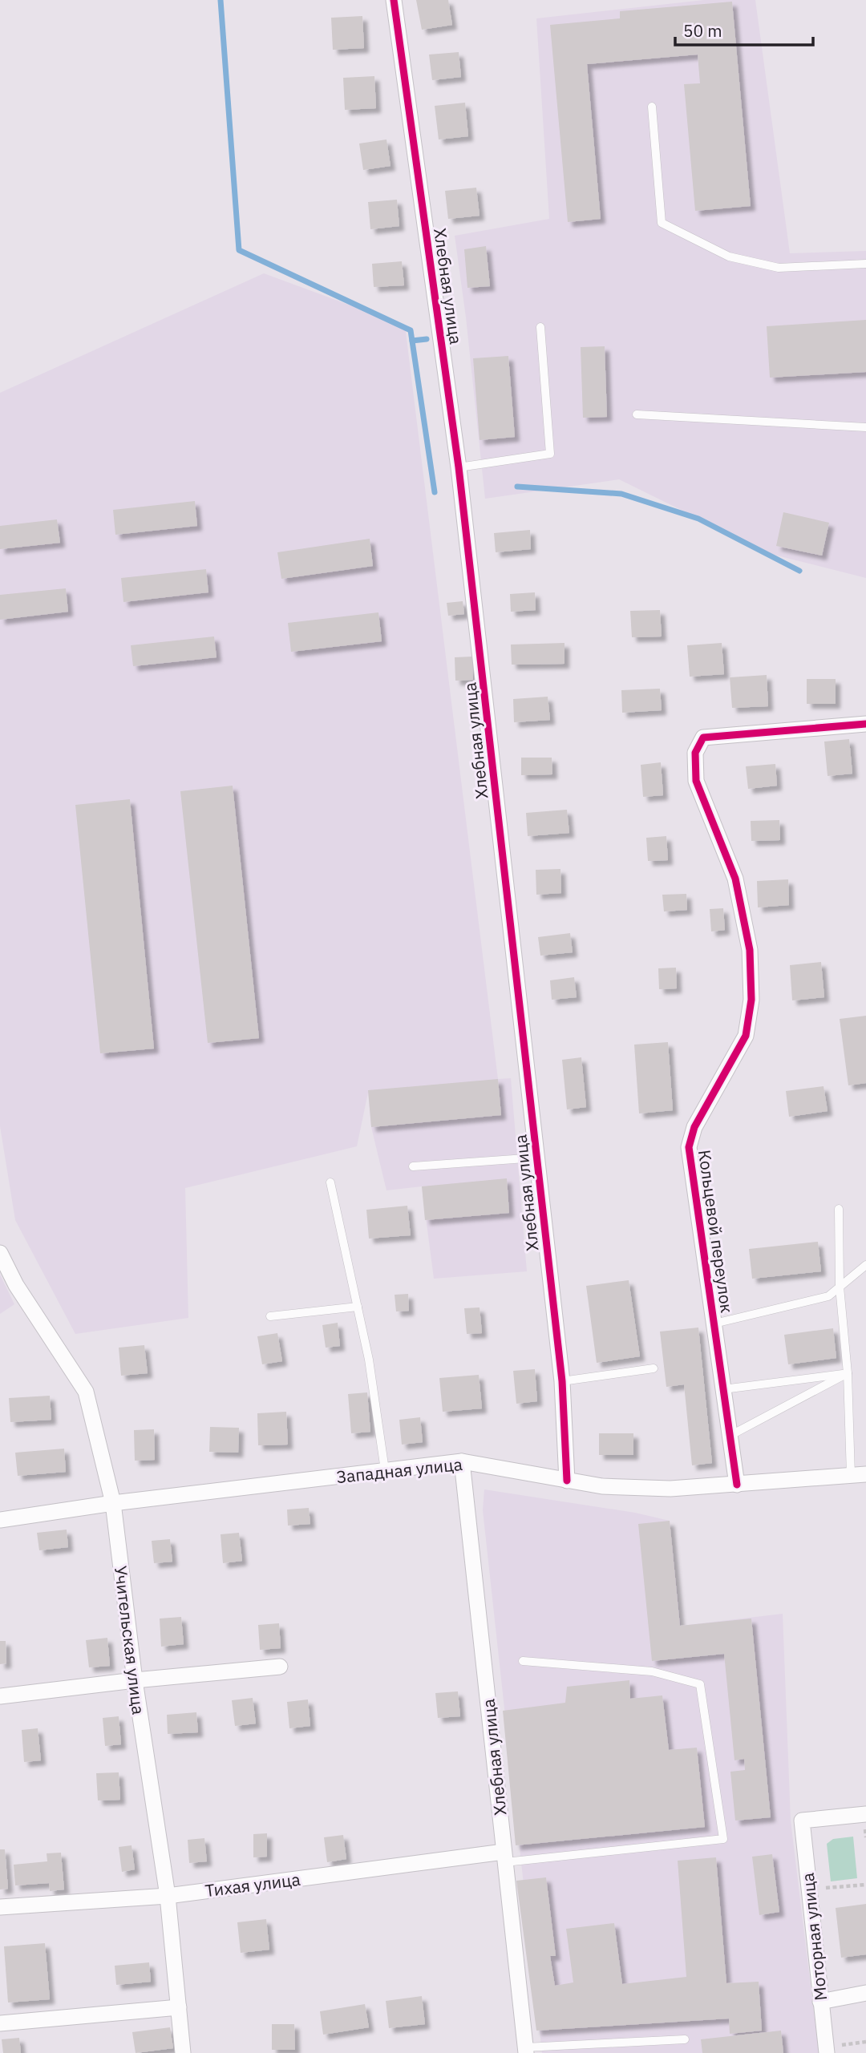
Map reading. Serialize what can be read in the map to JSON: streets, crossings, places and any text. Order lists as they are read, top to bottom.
{
  "streets": {
    "street": [
      "Хлебная улица",
      "Кольцевой переулок",
      "Западная улица",
      "Учительская улица",
      "Тихая улица",
      "Моторная улица"
    ]
  },
  "crossings": [
    ["Хлебная улица", "Западная улица"],
    ["Хлебная улица", "Тихая улица"],
    ["Кольцевой переулок", "Западная улица"],
    ["Западная улица", "Учительская улица"],
    ["Учительская улица", "Тихая улица"]
  ],
  "scale_bar": "50 m"
}
